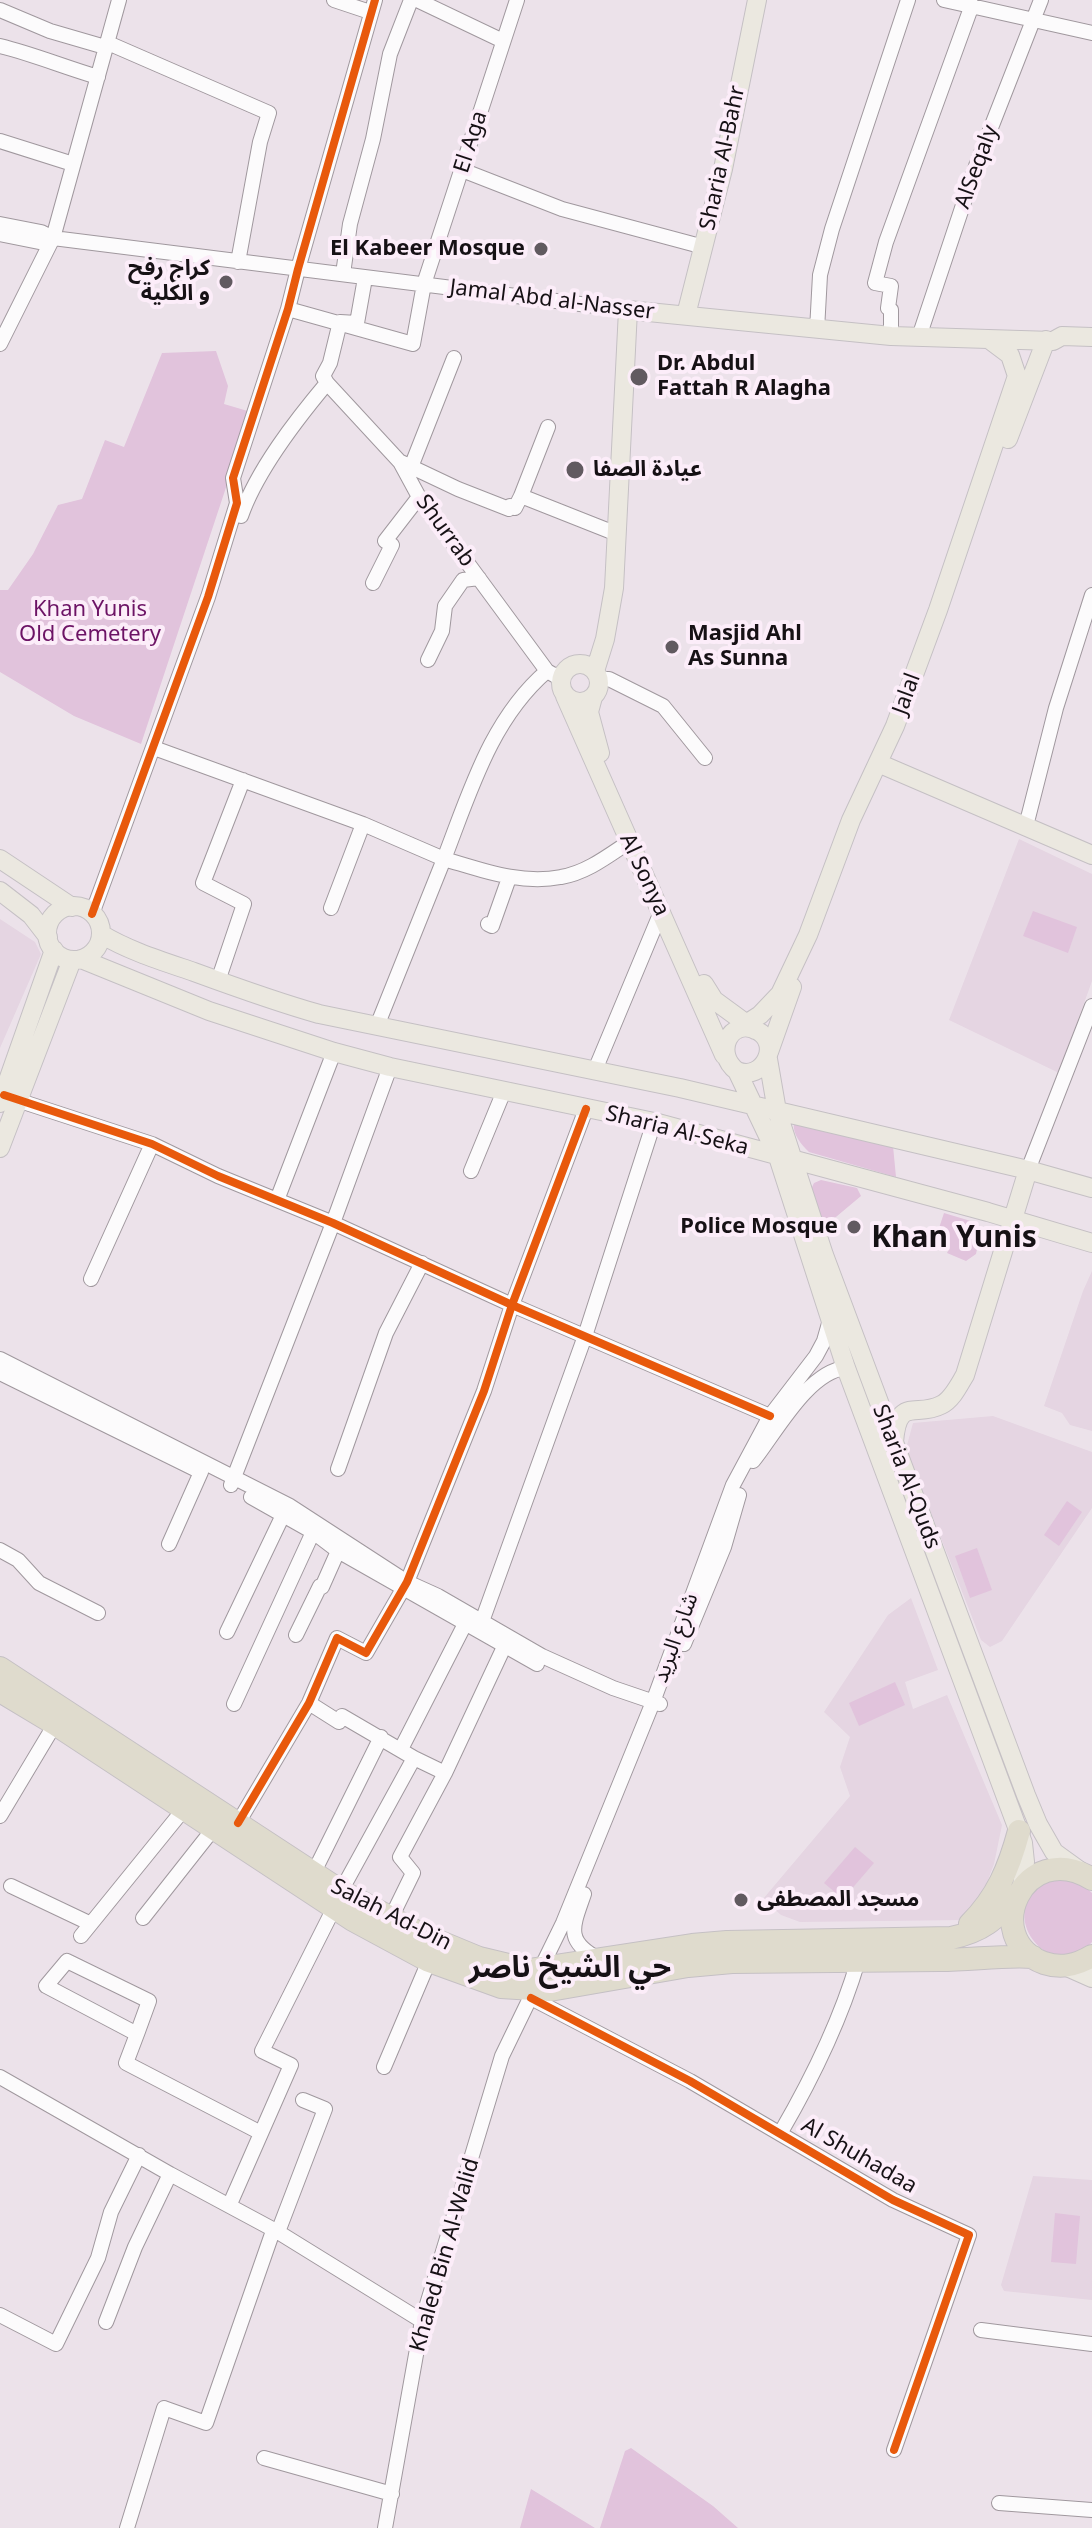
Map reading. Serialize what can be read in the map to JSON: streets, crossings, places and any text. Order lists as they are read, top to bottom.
{
  "streets": {
    "highway": ["Salah Ad-Din"],
    "main road": [
      "Sharia Al-Bahr",
      "Jamal Abd al-Nasser",
      "Jalal",
      "Al Sonya",
      "Sharia Al-Seka",
      "Sharia Al-Quds"
    ],
    "street": [
      "El Aga",
      "AlSeqaly",
      "Shurrab",
      "شارع البريد",
      "Al Shuhadaa",
      "Khaled Bin Al-Walid"
    ]
  },
  "crossings": [
    ["El Aga", "Jamal Abd al-Nasser"],
    ["Sharia Al-Bahr", "Jamal Abd al-Nasser"],
    ["AlSeqaly", "Jamal Abd al-Nasser"],
    ["Jamal Abd al-Nasser", "Jalal"],
    ["Jamal Abd al-Nasser", "Al Sonya"],
    ["Shurrab", "Al Sonya"],
    ["Jalal", "Al Sonya"],
    ["Jalal", "Sharia Al-Seka"],
    ["Jalal", "Sharia Al-Quds"],
    ["Al Sonya", "Sharia Al-Seka"],
    ["Al Sonya", "Sharia Al-Quds"],
    ["Sharia Al-Seka", "Sharia Al-Quds"],
    ["Sharia Al-Quds", "شارع البريد"],
    ["Sharia Al-Quds", "Salah Ad-Din"],
    ["شارع البريد", "Salah Ad-Din"],
    ["Salah Ad-Din", "Al Shuhadaa"],
    ["Salah Ad-Din", "Khaled Bin Al-Walid"],
    ["Al Shuhadaa", "Khaled Bin Al-Walid"]
  ],
  "districts": ["Khan Yunis", "حي الشيخ ناصر"],
  "parks": ["Khan Yunis Old Cemetery"],
  "places": [
    "El Kabeer Mosque",
    "كراج رفح و الكلية",
    "Dr. Abdul Fattah R Alagha",
    "عيادة الصفا",
    "Masjid Ahl As Sunna",
    "Police Mosque",
    "مسجد المصطفى"
  ]
}
